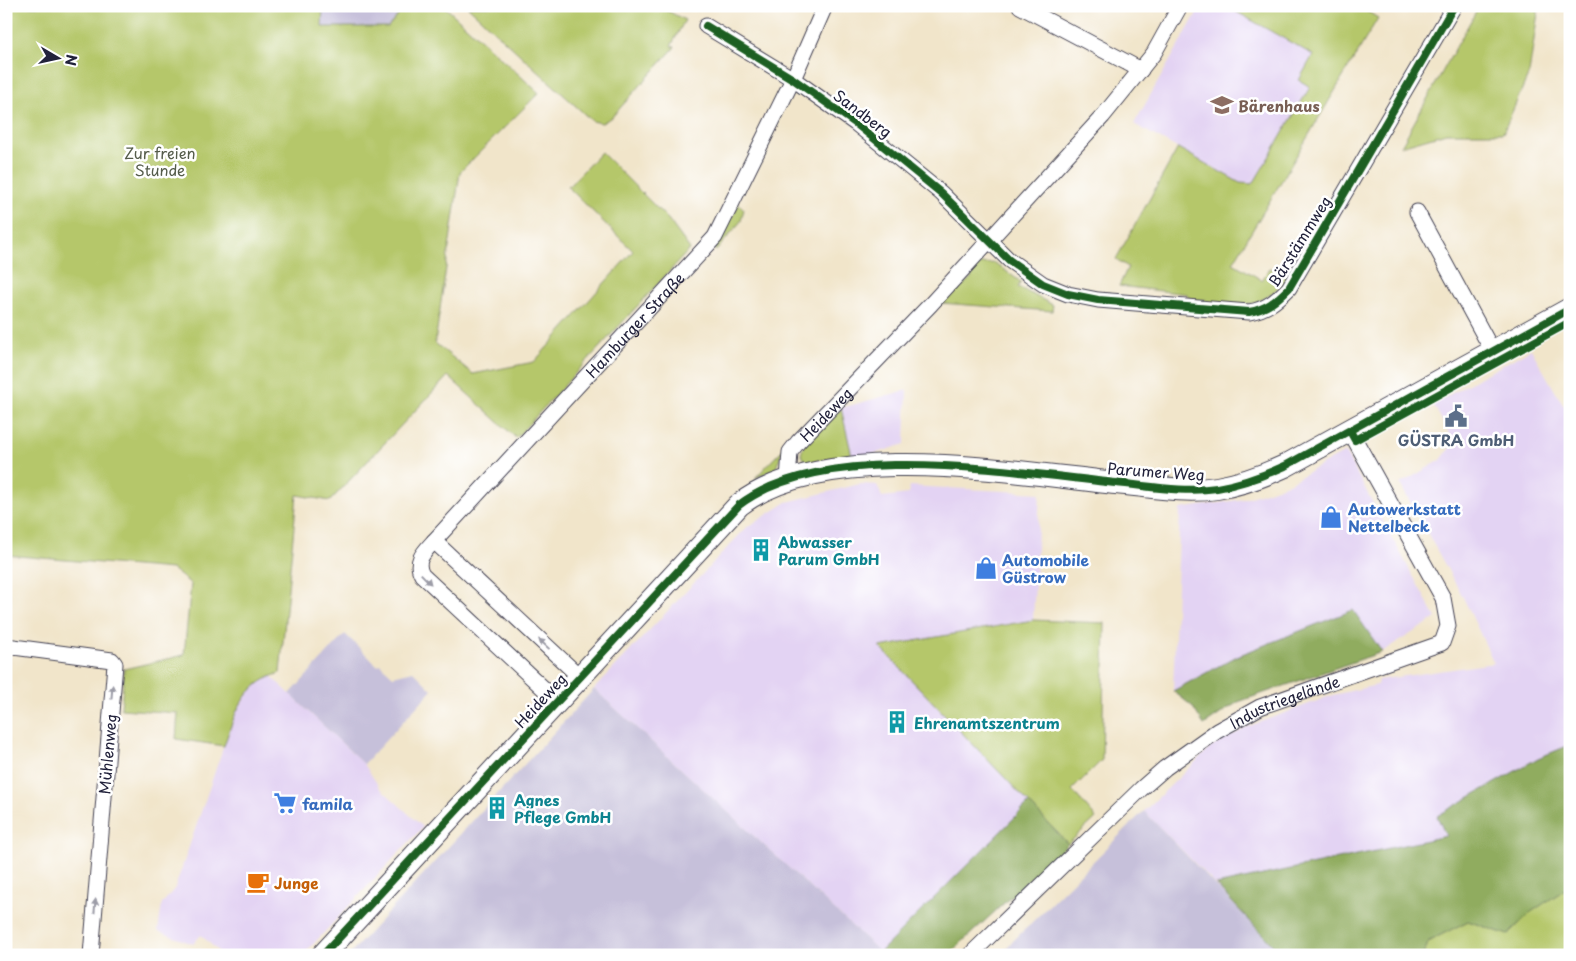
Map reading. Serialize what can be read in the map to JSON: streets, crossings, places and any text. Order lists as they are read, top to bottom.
{
  "streets": {
    "street": [
      "Sandberg",
      "Bärstämmweg",
      "Hamburger Straße",
      "Heideweg",
      "Parumer Weg",
      "Industriegelände",
      "Mühlenweg"
    ]
  },
  "crossings": [
    ["Sandberg", "Bärstämmweg"],
    ["Sandberg", "Hamburger Straße"],
    ["Sandberg", "Heideweg"],
    ["Bärstämmweg", "Heideweg"],
    ["Hamburger Straße", "Heideweg"],
    ["Heideweg", "Parumer Weg"],
    ["Parumer Weg", "Industriegelände"]
  ],
  "parks": ["Zur freien Stunde"],
  "places": {
    "school or university": ["Bärenhaus"],
    "public building": ["GÜSTRA GmbH"],
    "shop": ["Autowerkstatt Nettelbeck", "Automobile Güstrow"],
    "building": ["Abwasser Parum GmbH", "Ehrenamtszentrum", "Agnes Pflege GmbH"],
    "supermarket": ["famila"],
    "cafe": ["Junge"]
  },
  "north": "right"
}
